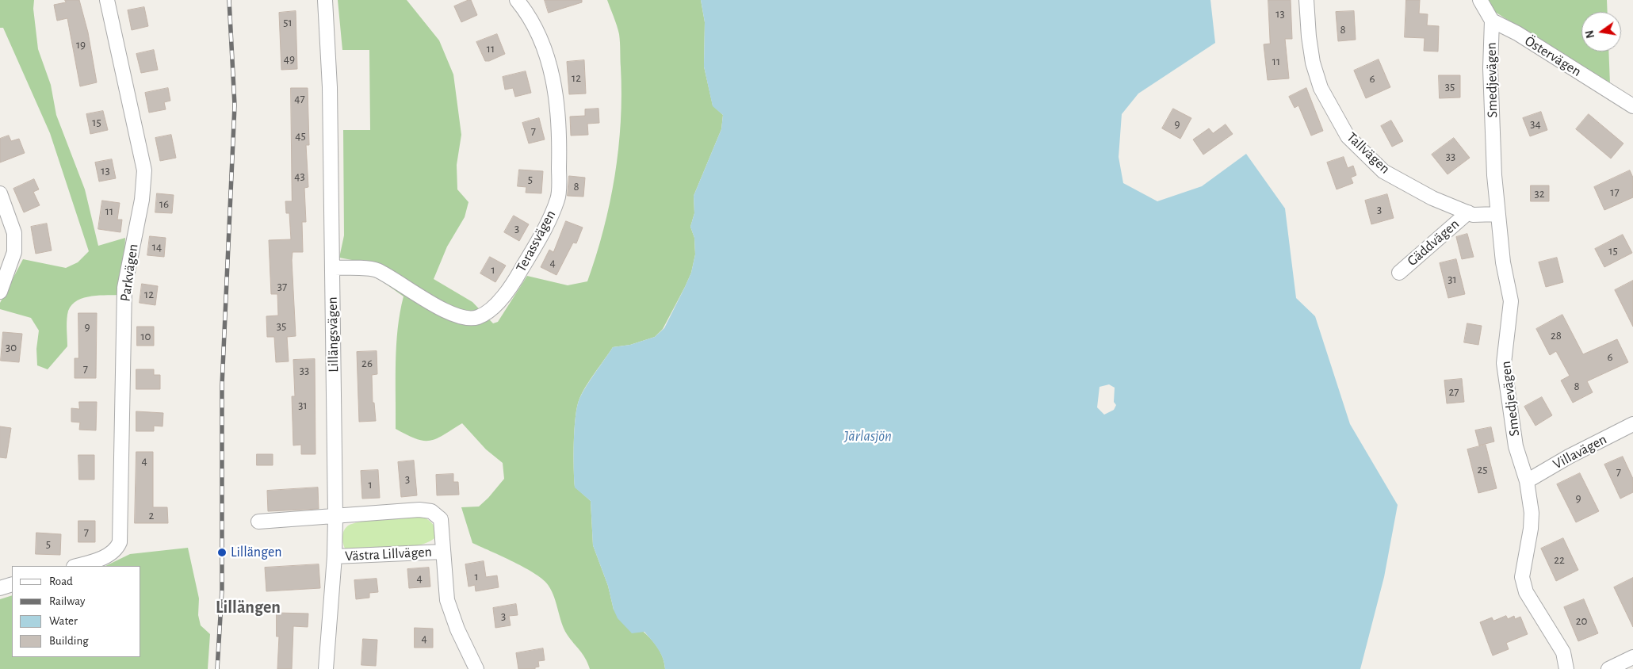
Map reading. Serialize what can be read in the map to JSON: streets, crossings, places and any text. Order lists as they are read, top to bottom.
{
  "streets": {
    "street": [
      "Östervägen",
      "Smedjevägen",
      "Tallvägen",
      "Terassvägen",
      "Gäddvägen",
      "Parkvägen",
      "Lillängsvägen",
      "Villavägen",
      "Västra Lillvägen"
    ]
  },
  "crossings": [
    ["Östervägen", "Smedjevägen"],
    ["Smedjevägen", "Tallvägen"],
    ["Smedjevägen", "Villavägen"],
    ["Tallvägen", "Gäddvägen"],
    ["Terassvägen", "Lillängsvägen"],
    ["Lillängsvägen", "Västra Lillvägen"]
  ],
  "districts": ["Lillängen"],
  "water": ["Järlasjön"],
  "places": ["Lillängen"],
  "house_numbers": [
    "13",
    "51",
    "8",
    "19",
    "11",
    "49",
    "11",
    "12",
    "6",
    "35",
    "47",
    "15",
    "9",
    "34",
    "7",
    "45",
    "33",
    "13",
    "43",
    "5",
    "8",
    "17",
    "32",
    "16",
    "3",
    "11",
    "3",
    "14",
    "15",
    "4",
    "1",
    "31",
    "37",
    "12",
    "35",
    "9",
    "28",
    "10",
    "30",
    "6",
    "26",
    "7",
    "33",
    "8",
    "27",
    "31",
    "4",
    "25",
    "7",
    "3",
    "1",
    "9",
    "2",
    "7",
    "5",
    "22",
    "1",
    "4",
    "3",
    "20",
    "4"
  ],
  "legend": [
    "Road",
    "Railway",
    "Water",
    "Building"
  ],
  "north": "left"
}
